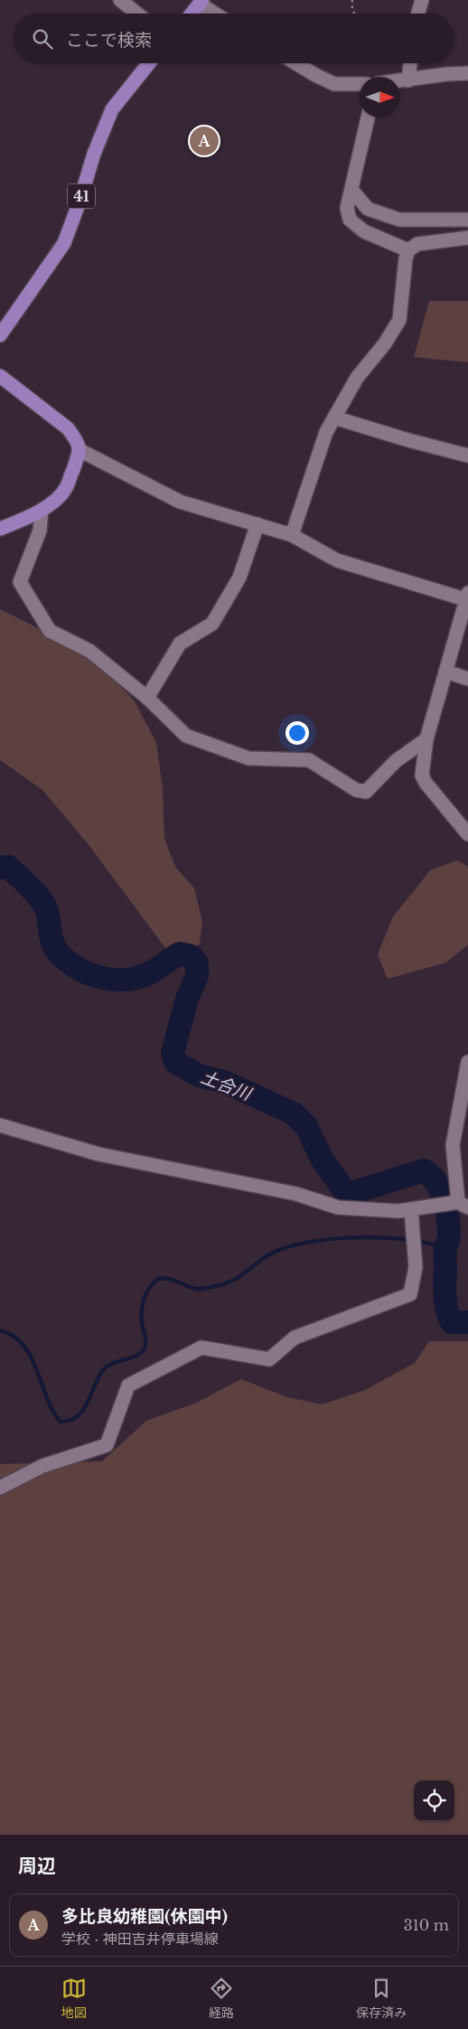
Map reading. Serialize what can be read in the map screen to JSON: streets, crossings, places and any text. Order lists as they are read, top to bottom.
{
  "streets": {
    "main road": ["41"]
  },
  "water": ["土合川"],
  "north": "right",
  "page": {
    "search": "ここで検索",
    "pins": "A",
    "heading": "周辺",
    "list": [
      {
        "mark": "A",
        "name": "多比良幼稚園(休園中)",
        "note": "学校 · 神田吉井停車場線",
        "value": "310 m"
      }
    ],
    "nav": ["地図", "経路", "保存済み"]
  }
}
